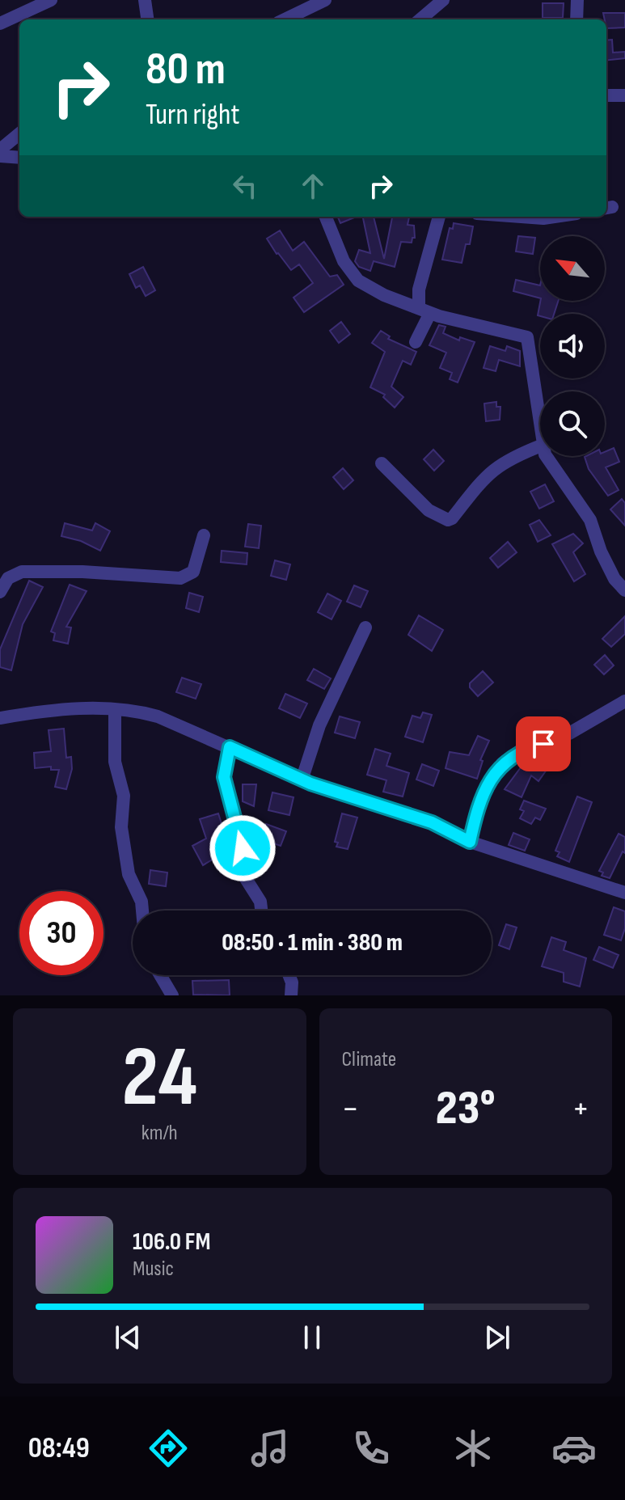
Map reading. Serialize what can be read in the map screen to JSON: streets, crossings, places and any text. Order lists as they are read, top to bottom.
{
  "north": "top left",
  "page": {
    "turn": ["80 m", "Turn right"],
    "limit": "30",
    "trip": "08:50 · 1 min · 380 m",
    "tile": [
      ["24", "km/h"],
      "Climate"
    ],
    "heat": ["−", "23°", "+"],
    "song": ["106.0 FM", "Music"],
    "tabs": "08:49"
  }
}
